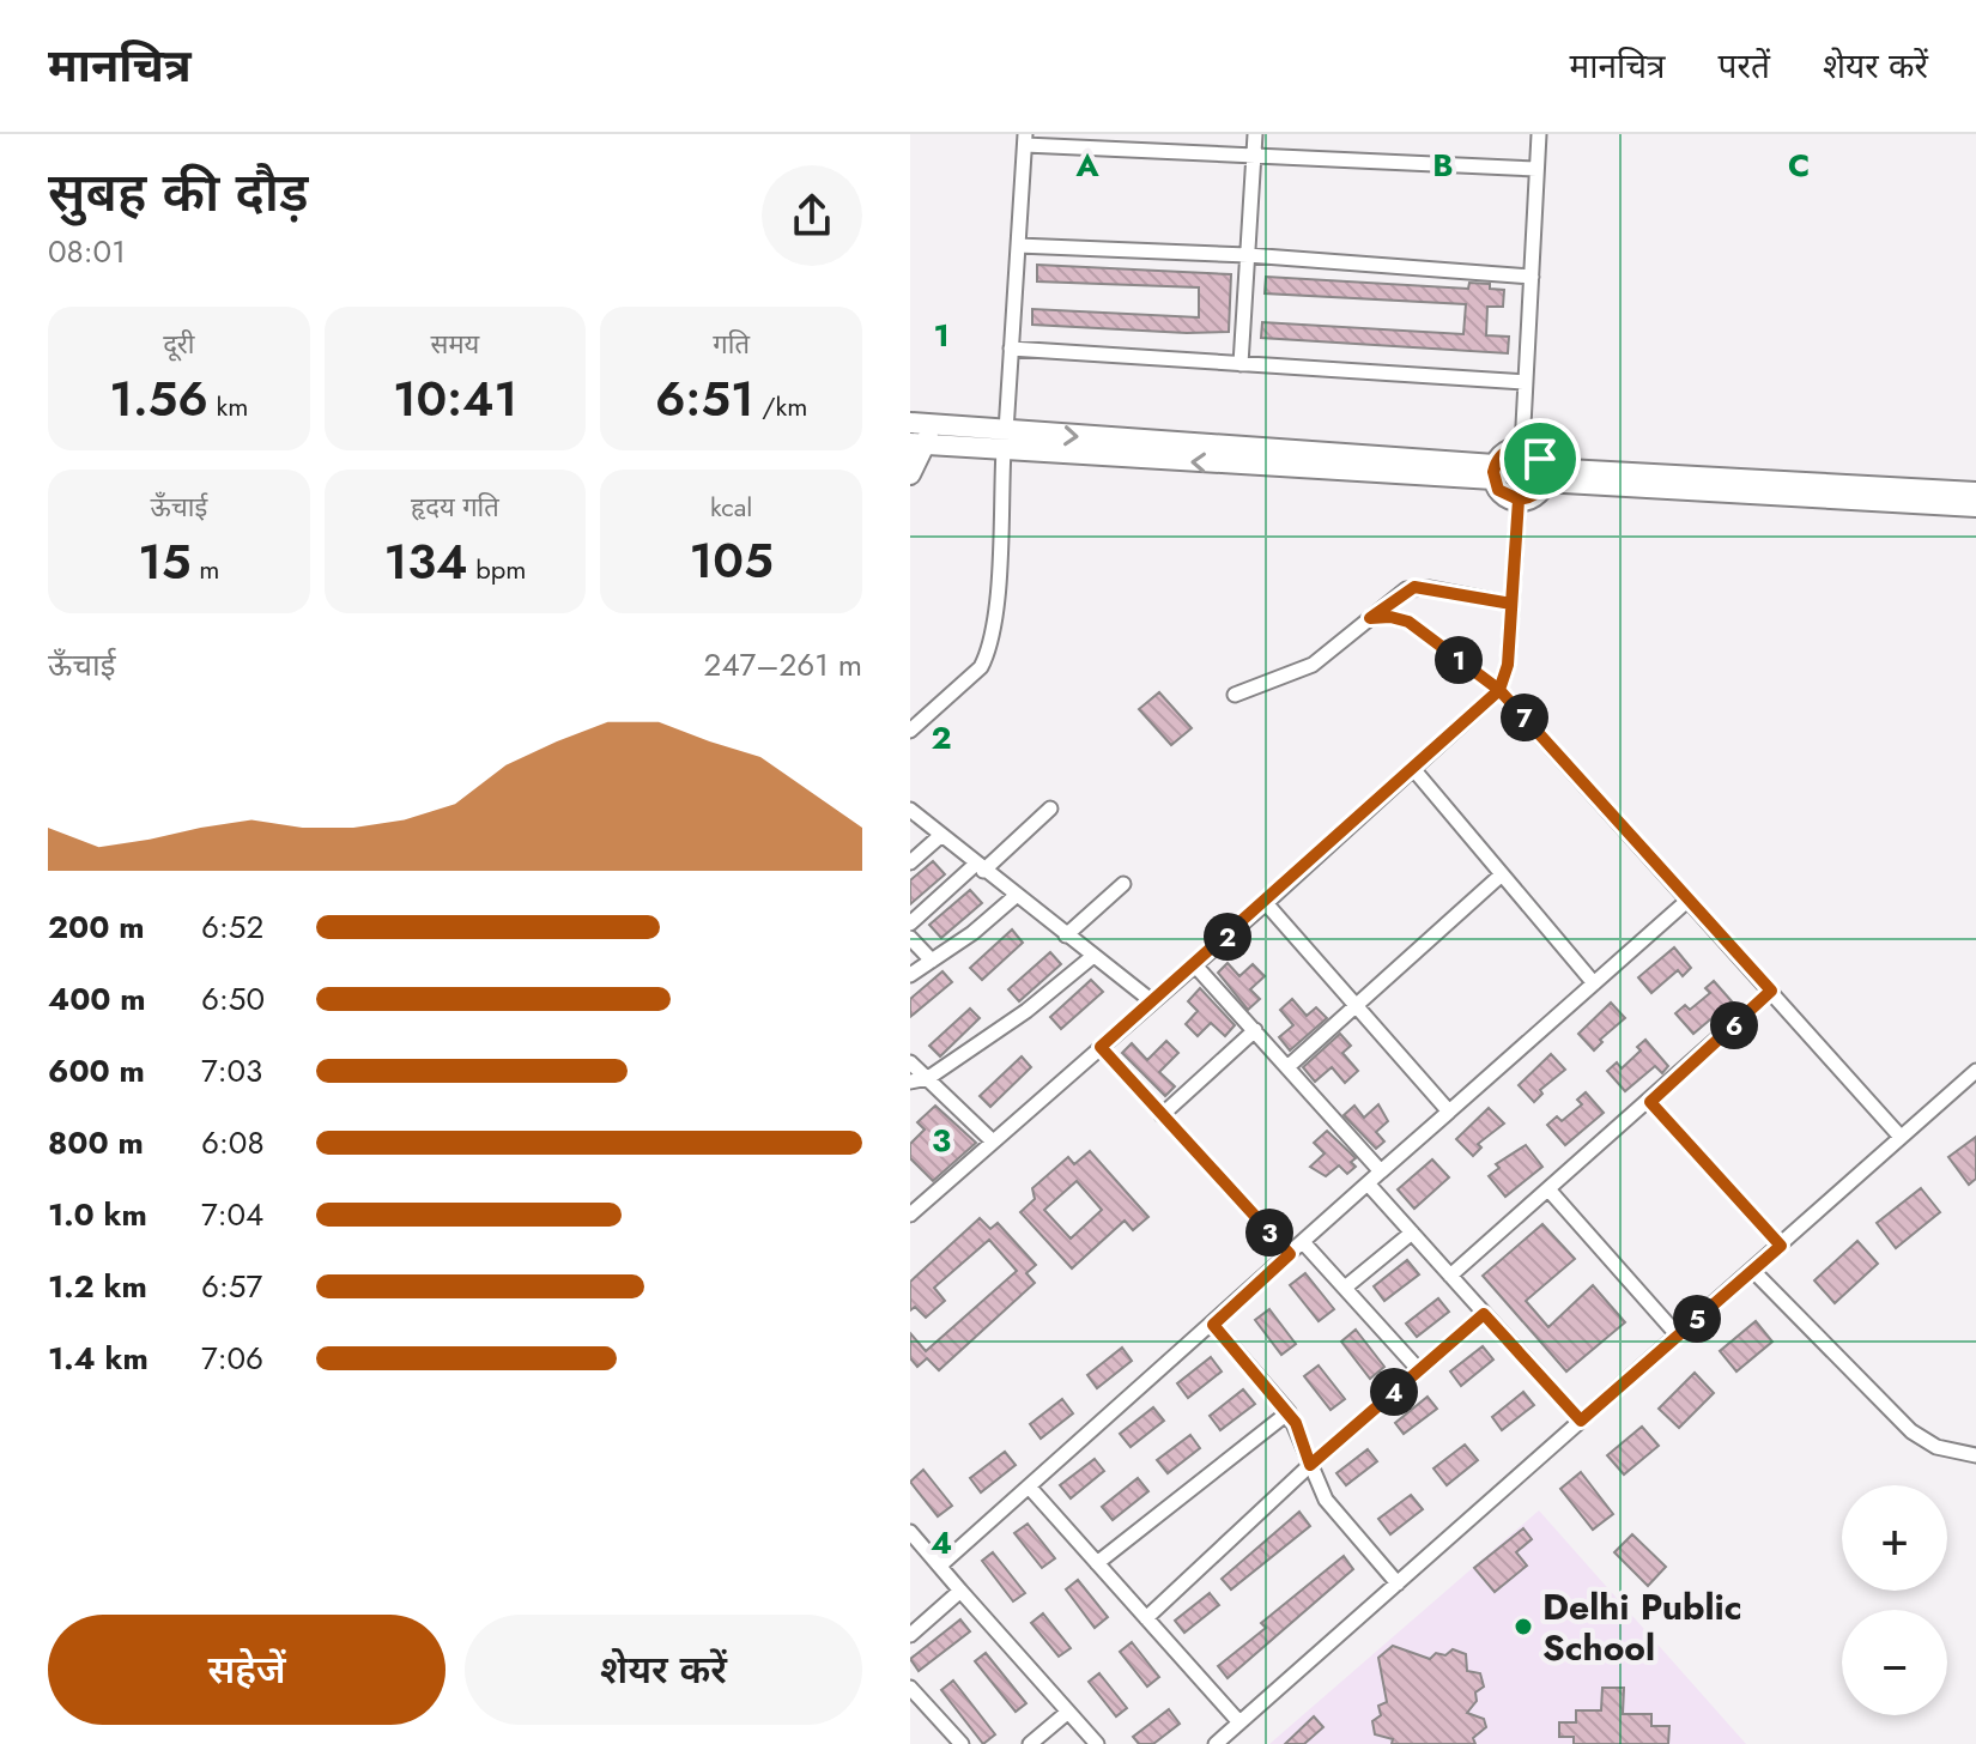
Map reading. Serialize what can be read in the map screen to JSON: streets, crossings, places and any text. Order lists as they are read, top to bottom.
{
  "places": ["Delhi Public School"],
  "page": {
    "header": "मानचित्र",
    "nav": ["मानचित्र", "परतें", "शेयर करें"],
    "heading": ["सुबह की दौड़", "08:01"],
    "stats": [
      ["दूरी", "1.56 km"],
      ["समय", "10:41"],
      ["गति", "6:51 /km"],
      ["ऊँचाई", "15 m"],
      ["हृदय गति", "134 bpm"],
      ["kcal", "105"]
    ],
    "chart": ["ऊँचाई", "247–261 m"],
    "pins": [
      "1",
      "7",
      "2",
      "6",
      "3",
      "5",
      "4"
    ],
    "list": [
      {
        "name": "200 m",
        "note": "6:52"
      },
      {
        "name": "400 m",
        "note": "6:50"
      },
      {
        "name": "600 m",
        "note": "7:03"
      },
      {
        "name": "800 m",
        "note": "6:08"
      },
      {
        "name": "1.0 km",
        "note": "7:04"
      },
      {
        "name": "1.2 km",
        "note": "6:57"
      },
      {
        "name": "1.4 km",
        "note": "7:06"
      }
    ],
    "map_buttons": ["+", "−"],
    "buttons": ["सहेजें", "शेयर करें"]
  },
  "grid": {
    "columns": ["A", "B", "C"],
    "rows": [
      "1",
      "2",
      "3",
      "4"
    ]
  }
}
